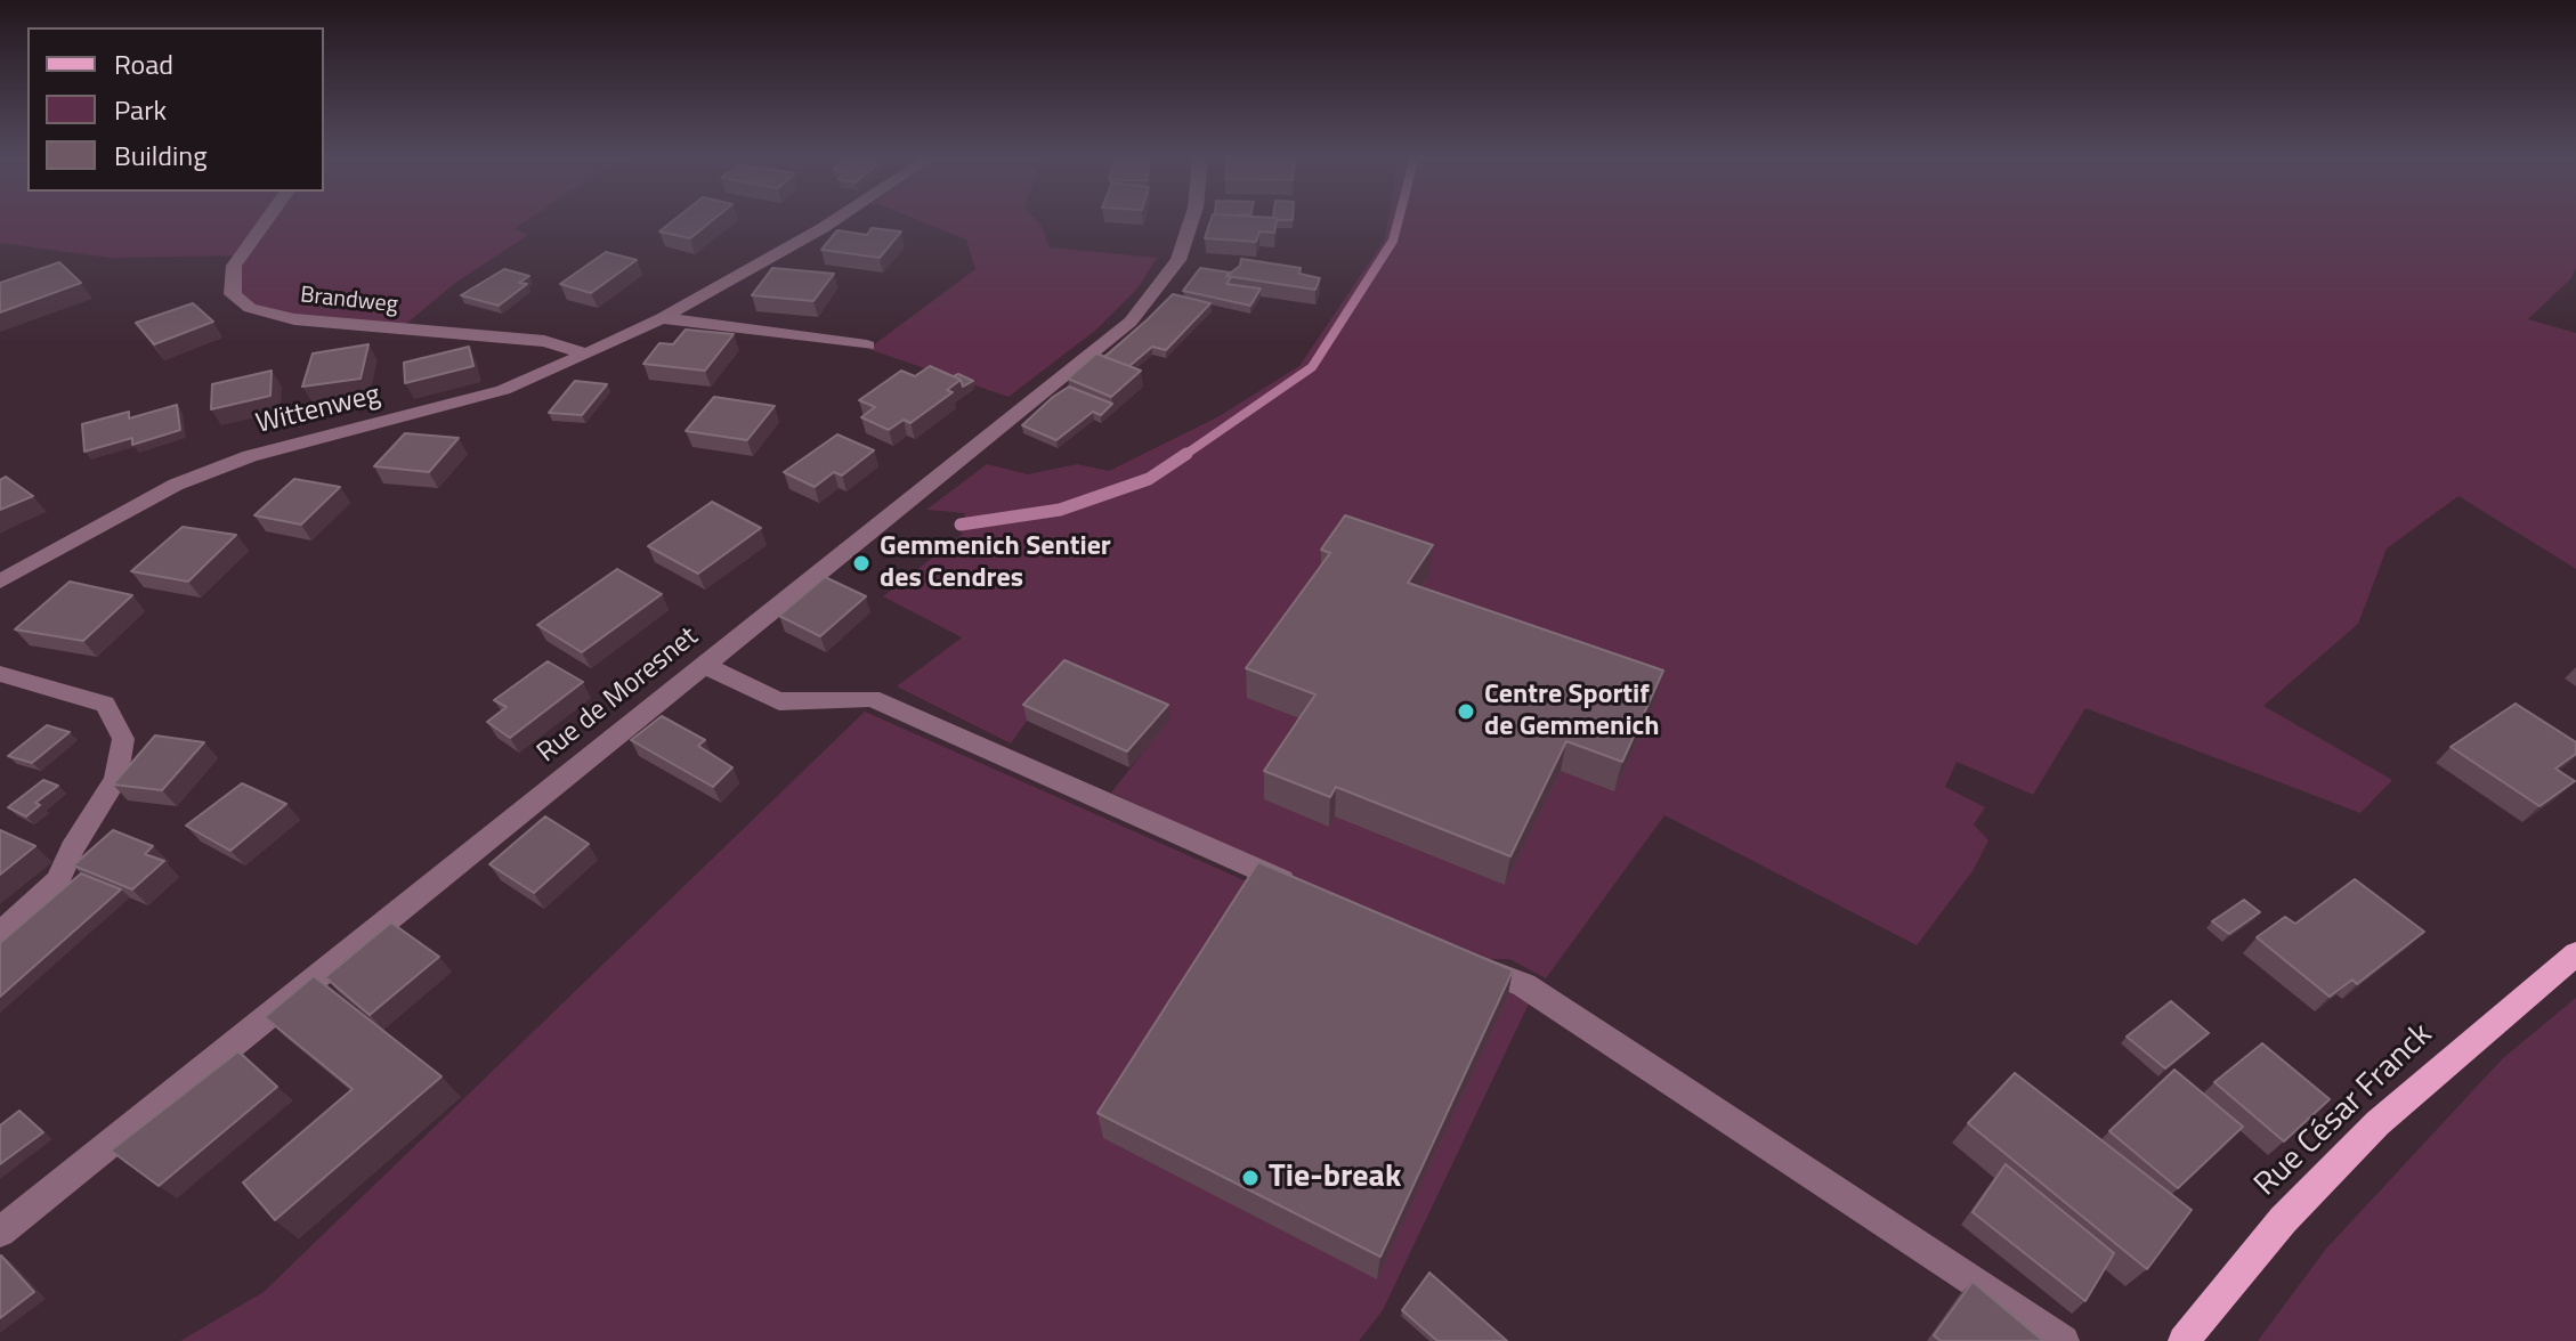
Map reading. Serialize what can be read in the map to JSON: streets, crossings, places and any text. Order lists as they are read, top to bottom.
{
  "streets": {
    "main road": ["Rue César Franck"],
    "street": ["Brandweg", "Wittenweg", "Rue de Moresnet"]
  },
  "crossings": [
    ["Brandweg", "Wittenweg"]
  ],
  "places": ["Gemmenich Sentier des Cendres", "Centre Sportif de Gemmenich", "Tie-break"],
  "legend": ["Road", "Park", "Building"]
}
